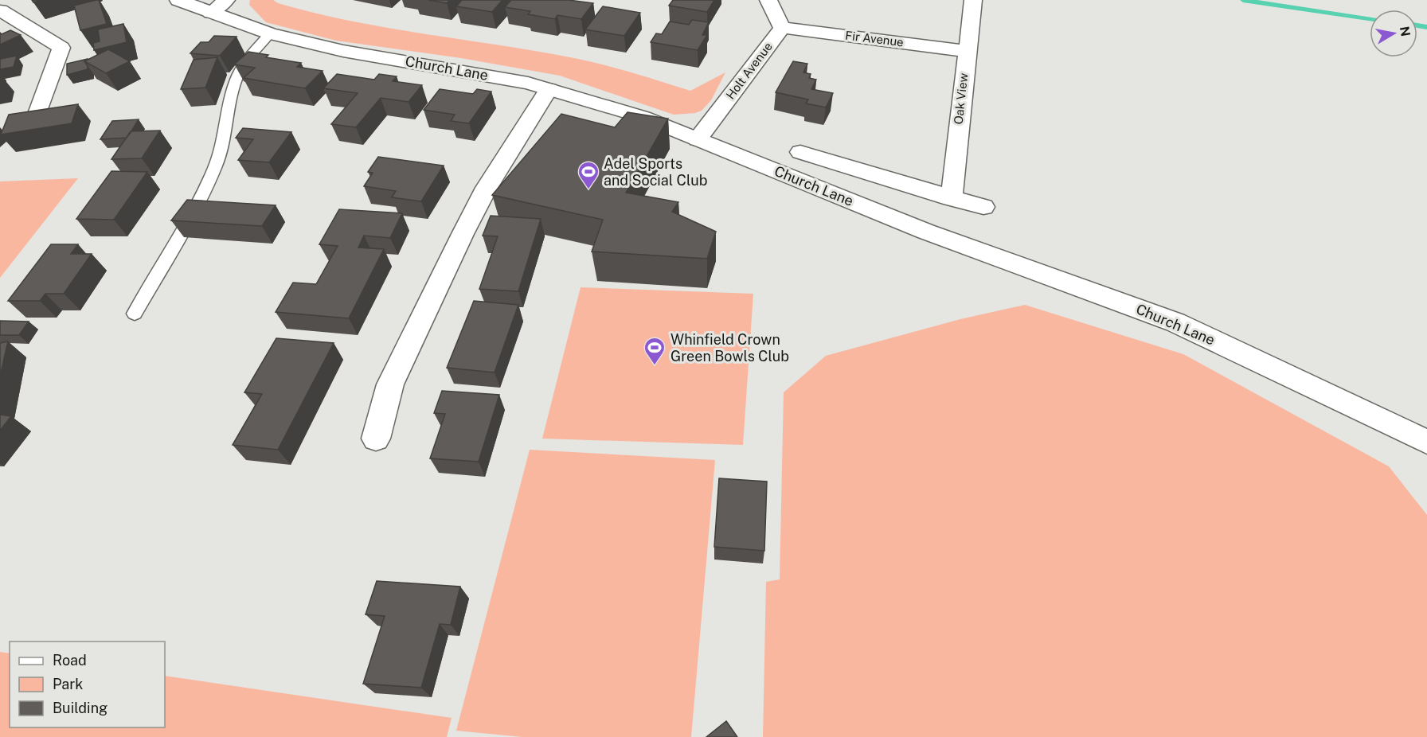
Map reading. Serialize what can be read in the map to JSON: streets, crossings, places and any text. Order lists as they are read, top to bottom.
{
  "streets": {
    "street": [
      "Fir Avenue",
      "Church Lane",
      "Holt Avenue",
      "Oak View"
    ]
  },
  "crossings": [
    ["Fir Avenue", "Holt Avenue"],
    ["Fir Avenue", "Oak View"],
    ["Church Lane", "Holt Avenue"]
  ],
  "places": {
    "sports": ["Adel Sports and Social Club", "Whinfield Crown Green Bowls Club"]
  },
  "legend": ["Road", "Park", "Building"],
  "north": "right"
}
